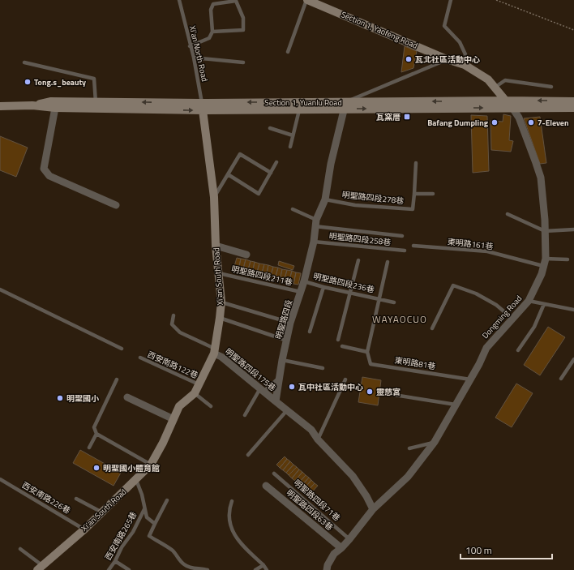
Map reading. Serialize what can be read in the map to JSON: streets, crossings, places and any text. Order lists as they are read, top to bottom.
{
  "streets": {
    "main road": ["Section 1, Yaofeng Road", "Section 1, Yuanlu Road", "Xi'an South Road"],
    "street": [
      "Dongming Road",
      "明聖路四段",
      "明聖路四段175巷",
      "明聖路四段63巷"
    ],
    "lane": [
      "Xi'an North Road",
      "明聖路四段278巷",
      "明聖路四段258巷",
      "東明路161巷",
      "明聖路四段211巷",
      "明聖路四段236巷",
      "東明路81巷",
      "西安南路122巷",
      "西安南路226巷",
      "明聖路四段71巷",
      "西安南路265巷"
    ]
  },
  "crossings": [
    ["Section 1, Yaofeng Road", "Section 1, Yuanlu Road"],
    ["Section 1, Yaofeng Road", "Dongming Road"],
    ["Xi'an North Road", "Section 1, Yuanlu Road"],
    ["Xi'an North Road", "Xi'an South Road"],
    ["Section 1, Yuanlu Road", "Xi'an South Road"],
    ["Section 1, Yuanlu Road", "Dongming Road"],
    ["Section 1, Yuanlu Road", "明聖路四段"],
    ["明聖路四段278巷", "明聖路四段"],
    ["明聖路四段258巷", "明聖路四段"],
    ["東明路161巷", "Dongming Road"],
    ["明聖路四段211巷", "Xi'an South Road"],
    ["明聖路四段211巷", "明聖路四段"],
    ["Xi'an South Road", "西安南路122巷"],
    ["Xi'an South Road", "明聖路四段175巷"],
    ["Xi'an South Road", "西安南路226巷"],
    ["明聖路四段236巷", "明聖路四段"],
    ["Dongming Road", "東明路81巷"],
    ["Dongming Road", "明聖路四段71巷"],
    ["Dongming Road", "明聖路四段63巷"],
    ["明聖路四段", "明聖路四段175巷"]
  ],
  "districts": ["WAYAOCUO"],
  "places": {
    "other": [
      "瓦北社區活動中心",
      "Tong.s_beauty",
      "Bafang Dumpling",
      "7-Eleven",
      "瓦中社區活動中心",
      "靈慈宮",
      "明聖國小",
      "明聖國小體育館"
    ],
    "transit": ["瓦窯厝"]
  },
  "scale_bar": "100 m"
}
